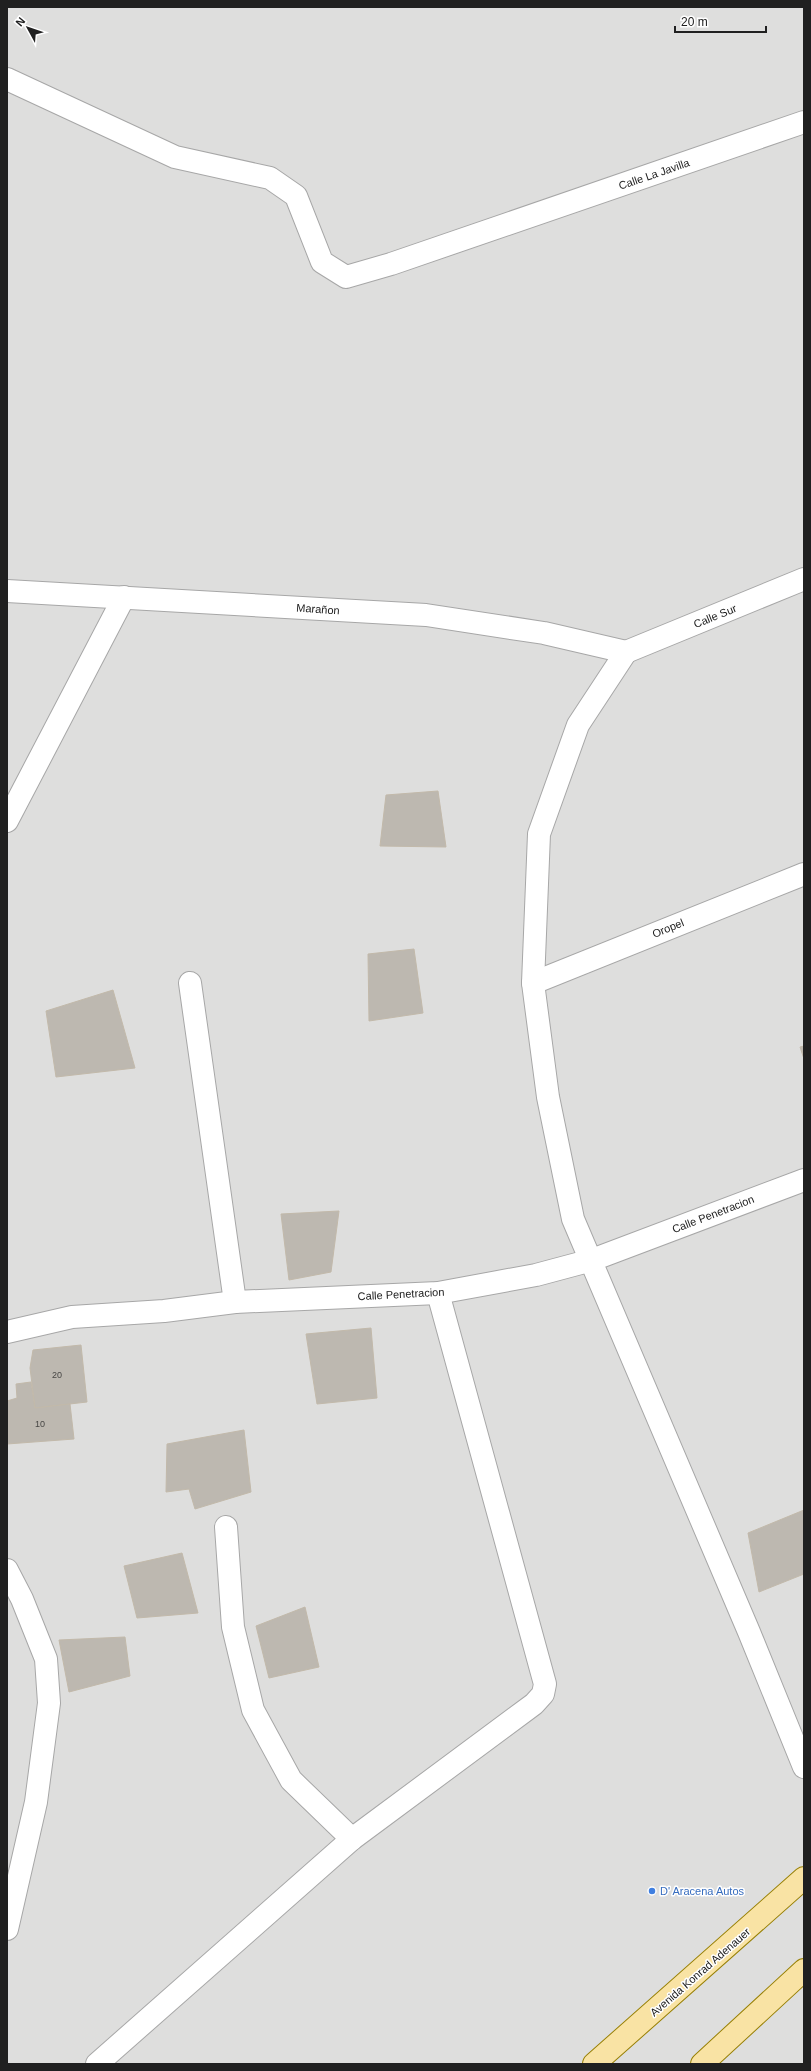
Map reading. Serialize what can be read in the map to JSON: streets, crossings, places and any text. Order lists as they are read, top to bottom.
{
  "streets": {
    "main road": ["Avenida Konrad Adenauer"],
    "street": [
      "Calle La Javilla",
      "Marañon",
      "Calle Sur",
      "Oropel",
      "Calle Penetracion"
    ]
  },
  "crossings": [
    ["Marañon", "Calle Sur"]
  ],
  "places": ["D' Aracena Autos"],
  "house_numbers": ["20", "10"],
  "scale_bar": "20 m",
  "north": "top left"
}
